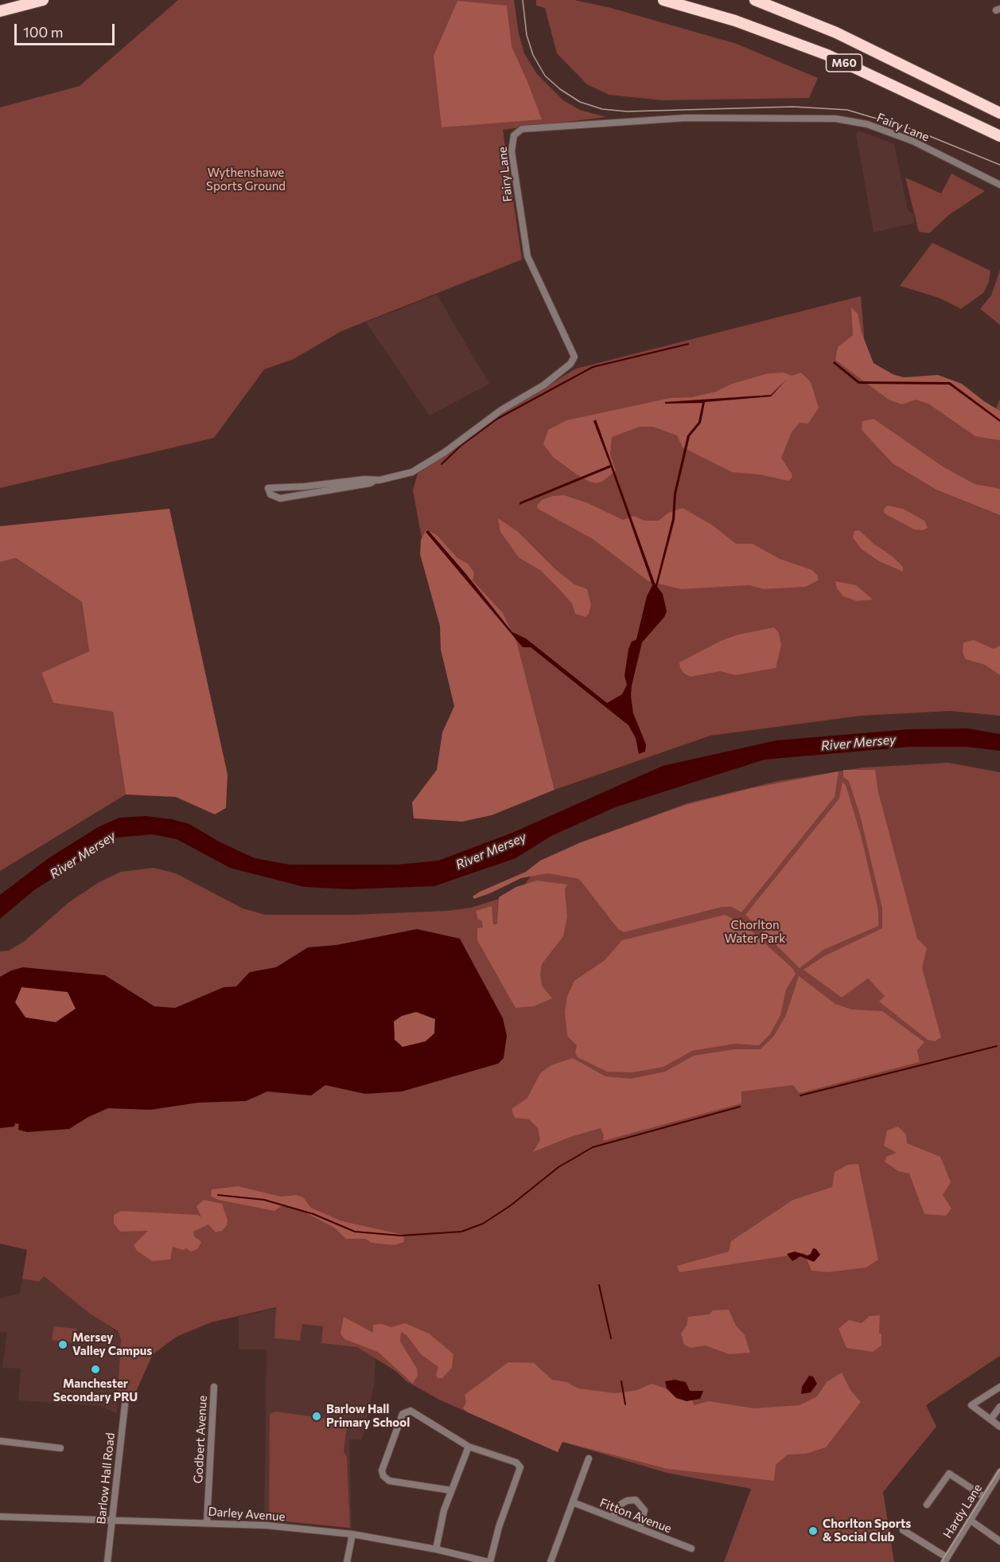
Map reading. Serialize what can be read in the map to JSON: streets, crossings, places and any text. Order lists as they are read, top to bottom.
{
  "streets": {
    "highway": ["M60"],
    "street": [
      "Fairy Lane",
      "Godbert Avenue",
      "Barlow Hall Road",
      "Hardy Lane",
      "Darley Avenue",
      "Fitton Avenue"
    ]
  },
  "crossings": [
    ["Godbert Avenue", "Darley Avenue"],
    ["Barlow Hall Road", "Darley Avenue"]
  ],
  "water": ["River Mersey"],
  "parks": ["Wythenshawe Sports Ground", "Chorlton Water Park"],
  "places": [
    "Mersey Valley Campus",
    "Manchester Secondary PRU",
    "Barlow Hall Primary School",
    "Chorlton Sports & Social Club"
  ],
  "scale_bar": "100 m"
}
